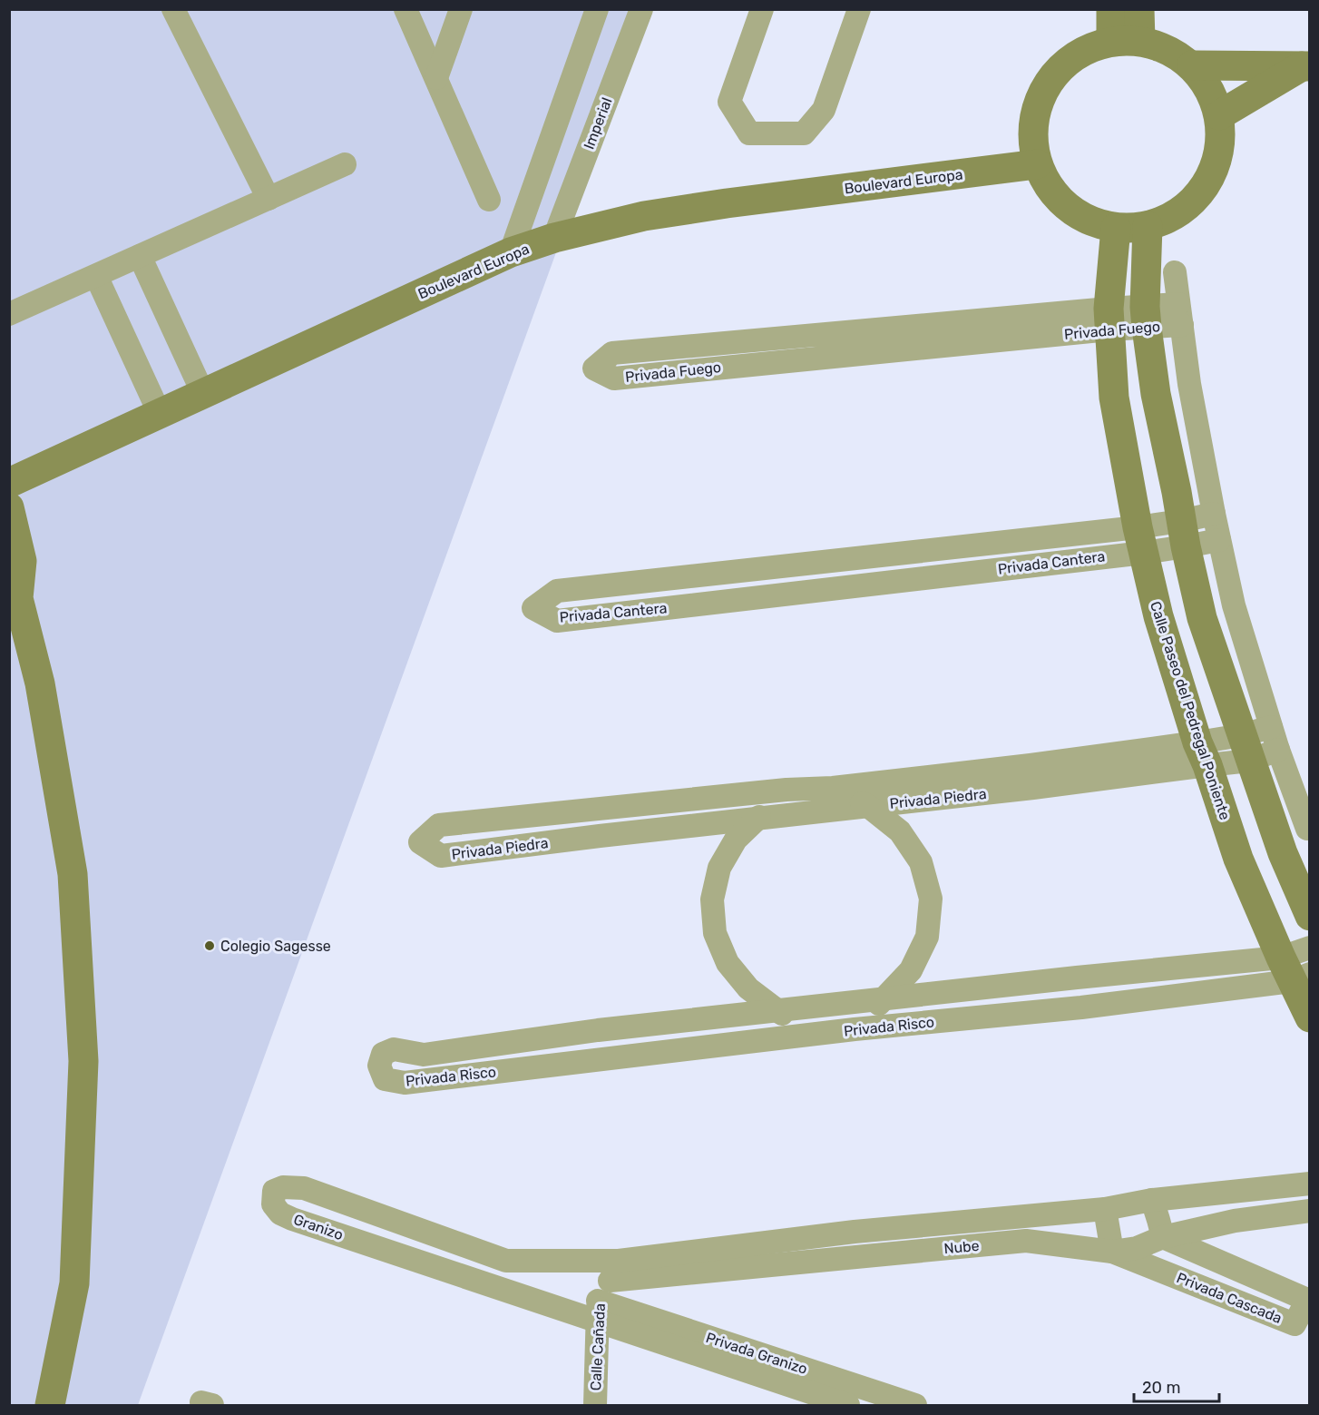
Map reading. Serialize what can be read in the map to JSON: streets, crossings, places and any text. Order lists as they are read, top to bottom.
{
  "streets": {
    "street": [
      "Imperial",
      "Boulevard Europa",
      "Privada Fuego",
      "Privada Cantera",
      "Calle Paseo del Pedregal Poniente",
      "Privada Piedra",
      "Privada Risco",
      "Granizo",
      "Nube",
      "Privada Cascada",
      "Calle Cañada",
      "Privada Granizo"
    ]
  },
  "crossings": [
    ["Imperial", "Boulevard Europa"],
    ["Boulevard Europa", "Calle Paseo del Pedregal Poniente"],
    ["Privada Fuego", "Calle Paseo del Pedregal Poniente"],
    ["Privada Cantera", "Calle Paseo del Pedregal Poniente"],
    ["Calle Paseo del Pedregal Poniente", "Privada Piedra"],
    ["Calle Paseo del Pedregal Poniente", "Privada Risco"],
    ["Granizo", "Nube"],
    ["Granizo", "Calle Cañada"],
    ["Granizo", "Privada Granizo"],
    ["Nube", "Privada Cascada"],
    ["Nube", "Calle Cañada"],
    ["Calle Cañada", "Privada Granizo"]
  ],
  "places": ["Colegio Sagesse"],
  "scale_bar": "20 m"
}
